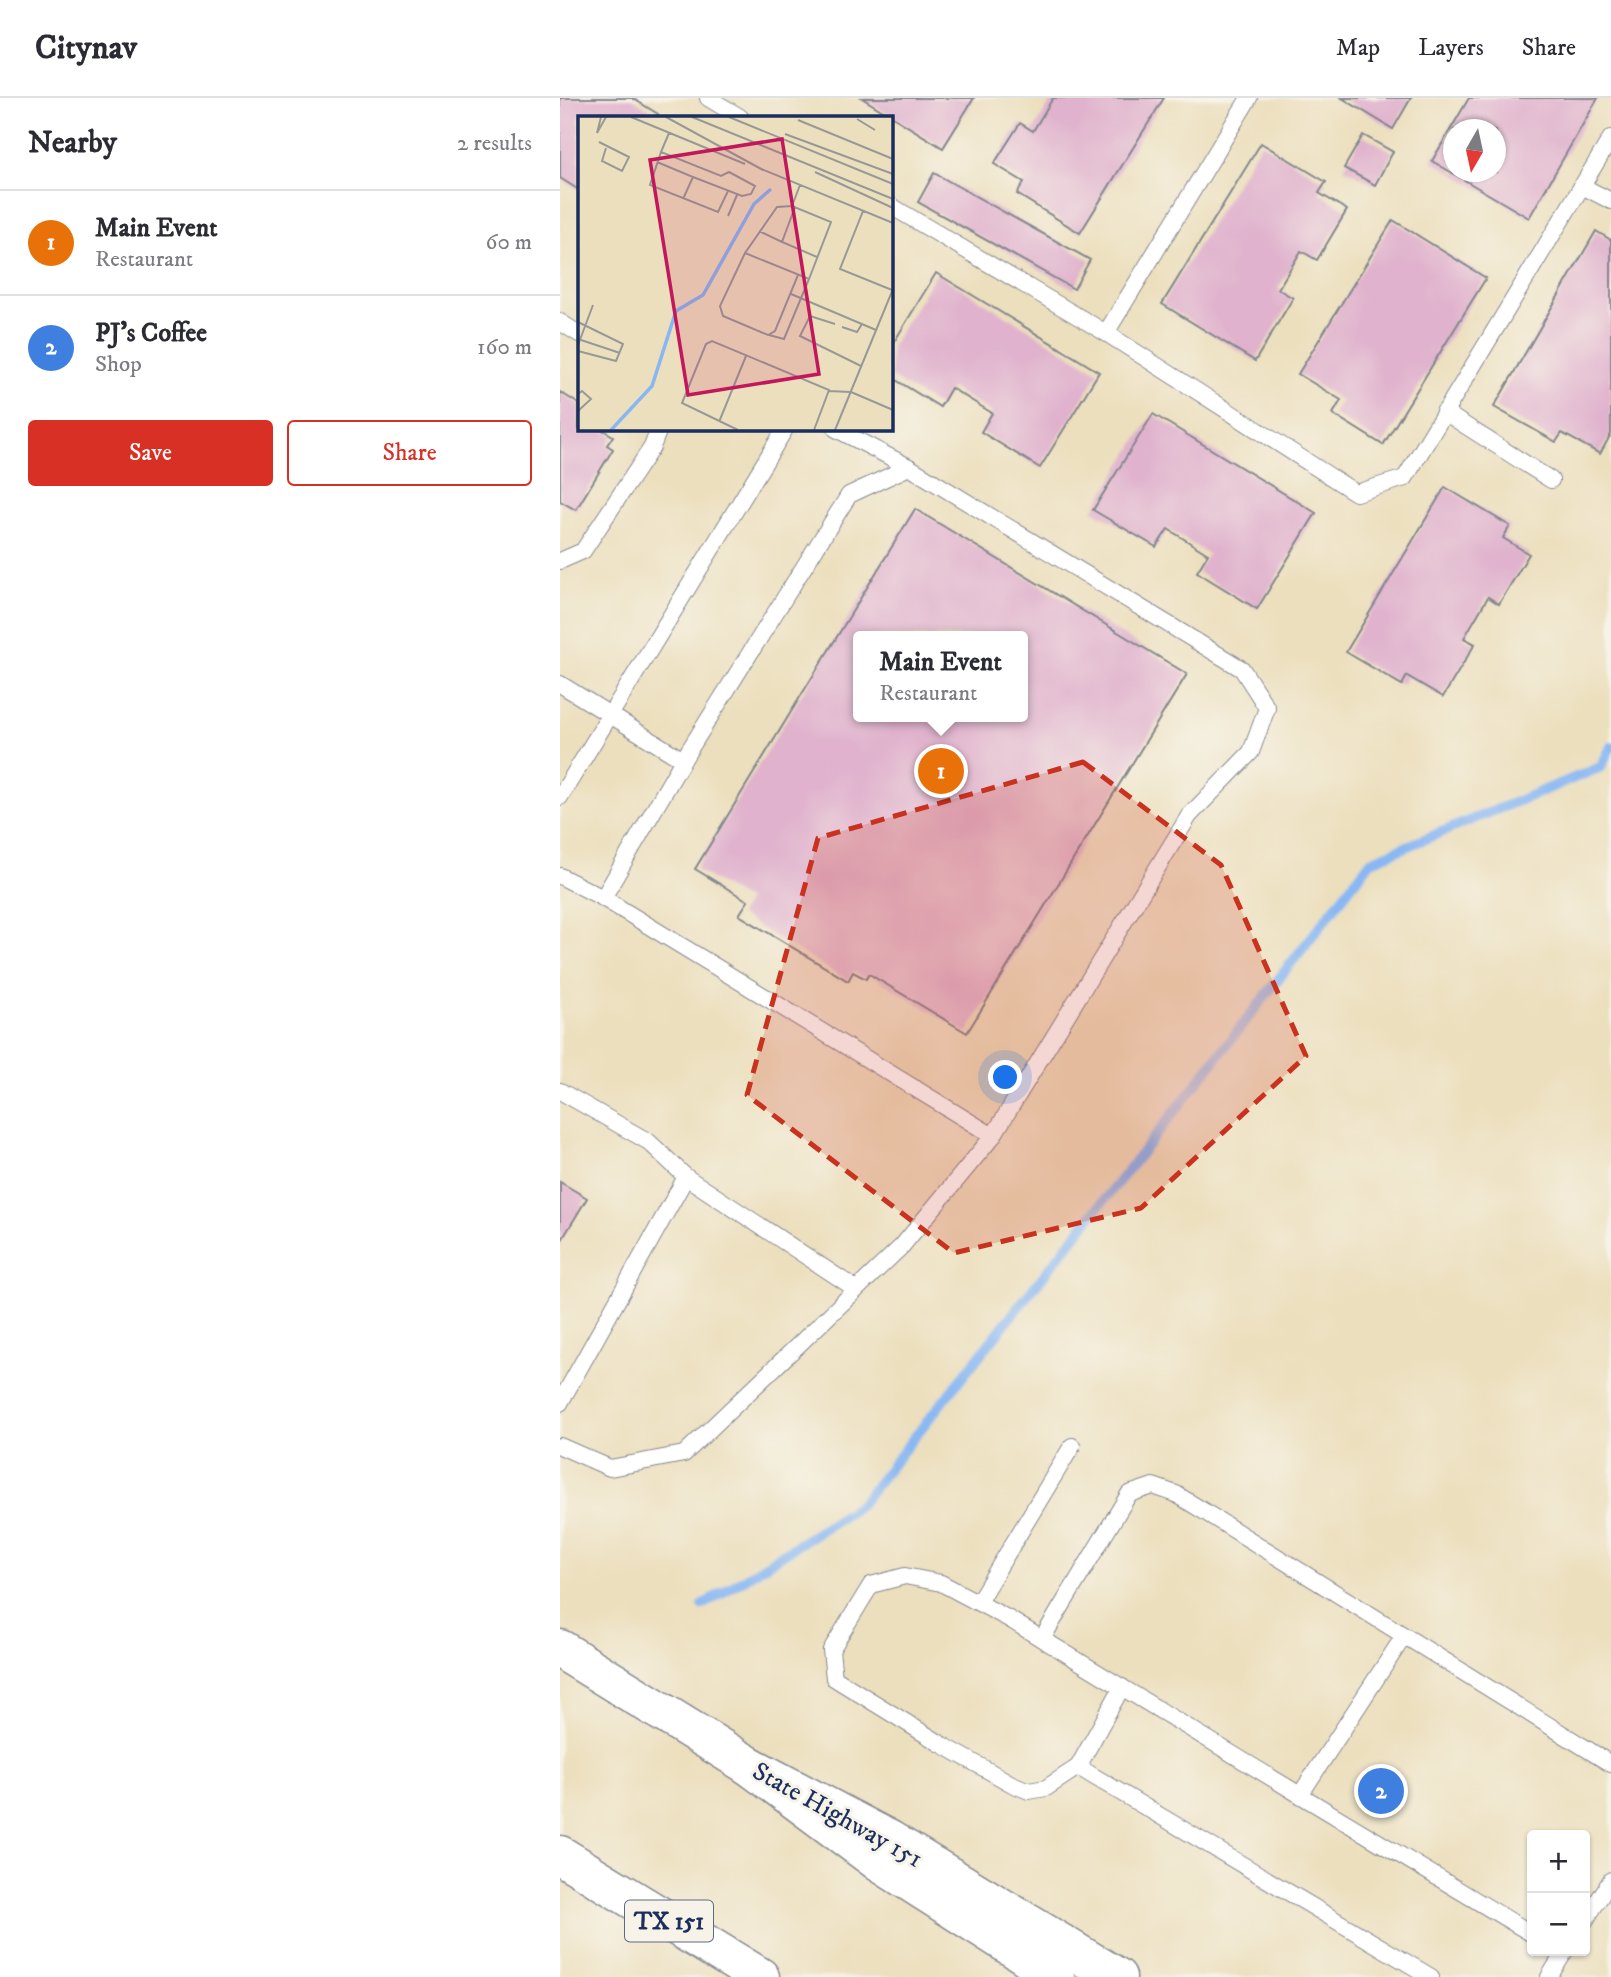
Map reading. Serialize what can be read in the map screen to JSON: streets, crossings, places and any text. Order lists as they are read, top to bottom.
{
  "streets": {
    "main road": ["State Highway 151", "TX 151"]
  },
  "north": "bottom",
  "page": {
    "header": "Citynav",
    "nav": ["Map", "Layers", "Share"],
    "heading": ["Nearby", "2 results"],
    "list": [
      {
        "mark": "1",
        "name": "Main Event",
        "note": "Restaurant",
        "value": "60 m"
      },
      {
        "mark": "2",
        "name": "PJ's Coffee",
        "note": "Shop",
        "value": "160 m"
      }
    ],
    "buttons": ["Save", "Share"],
    "popup": ["Main Event", "Restaurant"],
    "pins": ["1", "2"],
    "map_buttons": ["+", "−"]
  }
}
